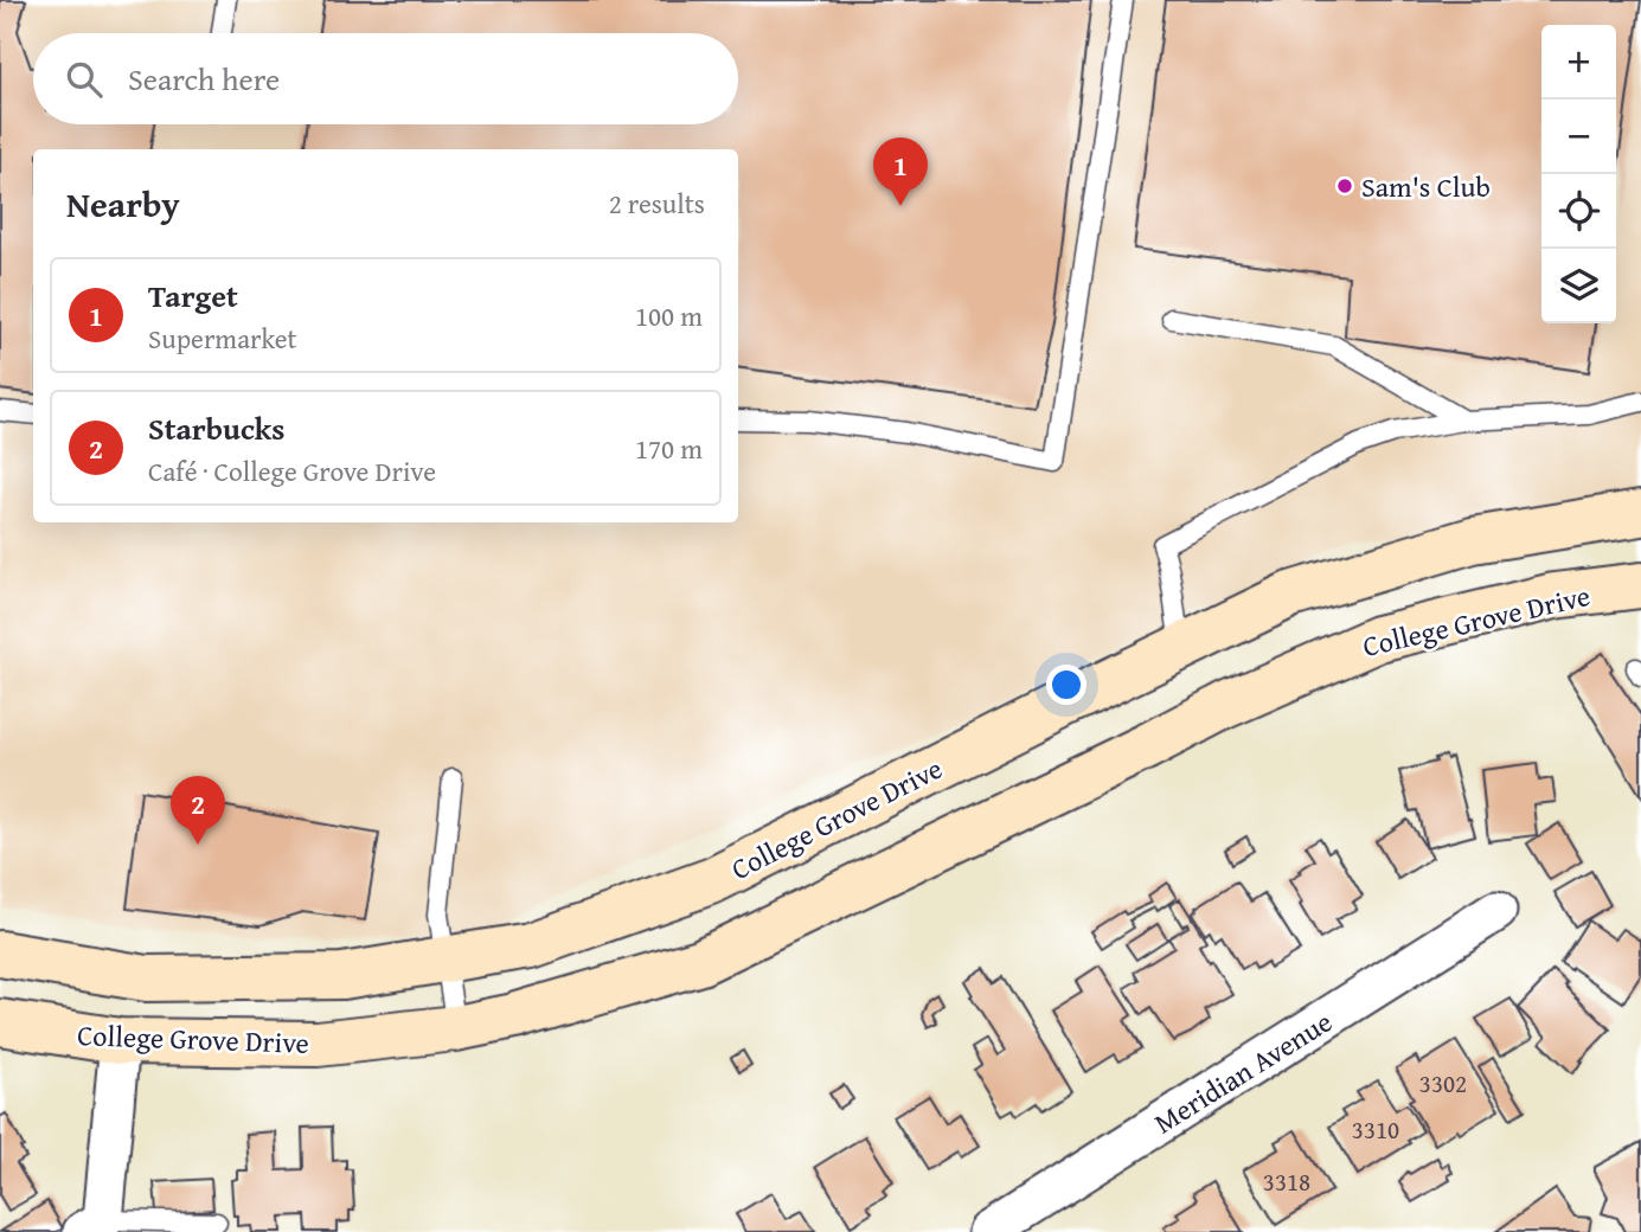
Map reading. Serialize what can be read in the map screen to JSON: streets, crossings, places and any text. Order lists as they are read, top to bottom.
{
  "streets": {
    "main road": ["College Grove Drive"],
    "street": ["Meridian Avenue"]
  },
  "places": ["Sam's Club"],
  "house_numbers": ["3302", "3310", "3318"],
  "page": {
    "map_buttons": ["+", "−"],
    "search": "Search here",
    "pins": ["1", "2"],
    "heading": ["Nearby", "2 results"],
    "list": [
      {
        "mark": "1",
        "name": "Target",
        "note": "Supermarket",
        "value": "100 m"
      },
      {
        "mark": "2",
        "name": "Starbucks",
        "note": "Café · College Grove Drive",
        "value": "170 m"
      }
    ]
  }
}
